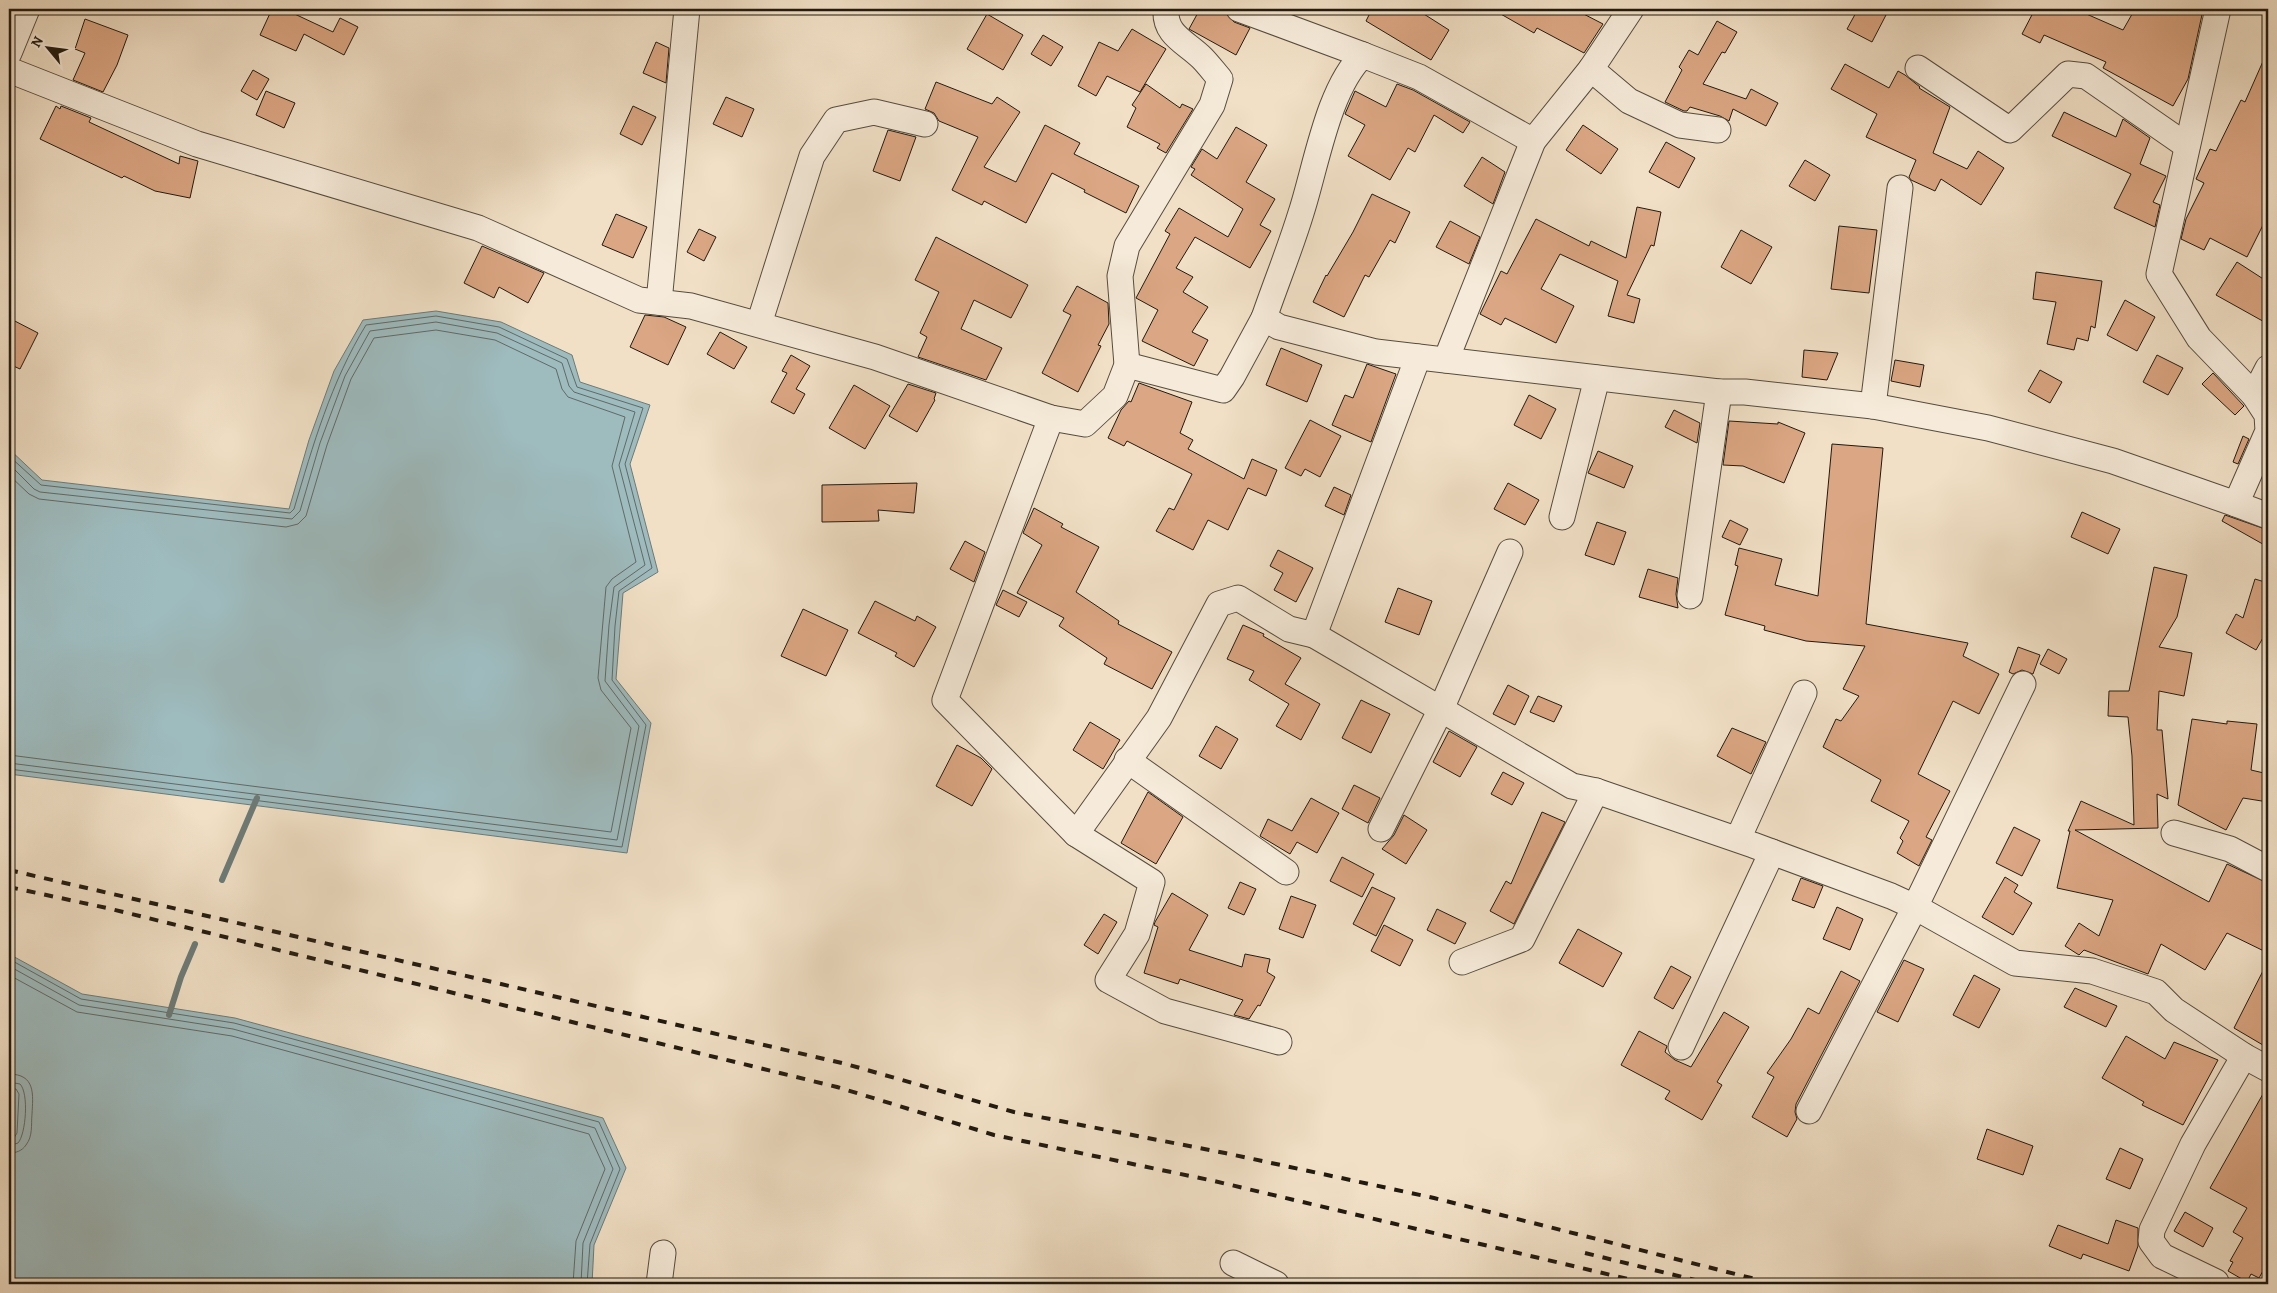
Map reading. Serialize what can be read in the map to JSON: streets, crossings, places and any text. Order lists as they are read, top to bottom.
{
  "north": "top left"
}
